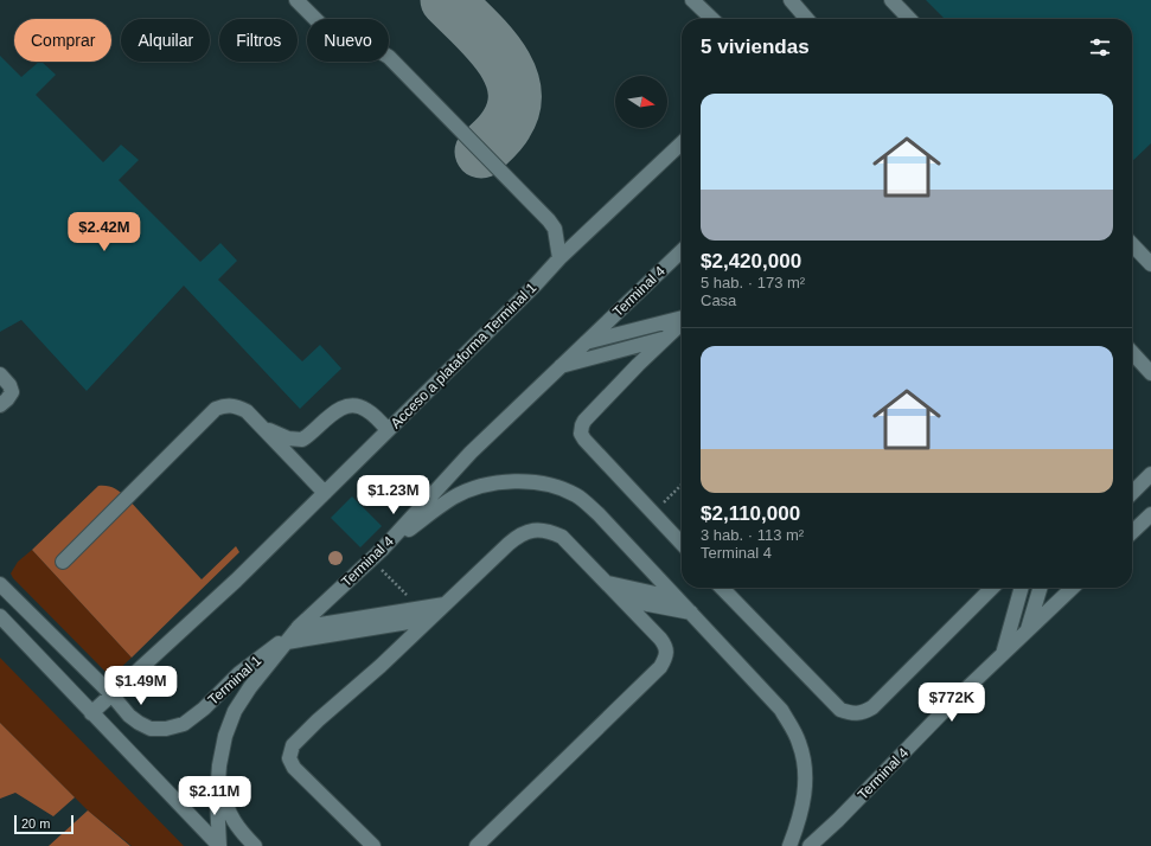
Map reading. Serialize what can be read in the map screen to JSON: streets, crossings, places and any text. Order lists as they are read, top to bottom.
{
  "streets": {
    "street": ["Terminal 4", "Acceso a plataforma Terminal 1", "Terminal 1"]
  },
  "crossings": [
    ["Terminal 4", "Terminal 1"],
    ["Acceso a plataforma Terminal 1", "Terminal 1"]
  ],
  "scale_bar": "20 m",
  "north": "right",
  "page": {
    "chip": [
      "Comprar",
      "Alquilar",
      "Filtros",
      "Nuevo"
    ],
    "heading": "5 viviendas",
    "list": [
      {
        "name": "$2,420,000",
        "note": "5 hab. · 173 m² · Casa"
      },
      {
        "name": "$2,110,000",
        "note": "3 hab. · 113 m² · Terminal 4"
      }
    ],
    "price": [
      "$2.42M",
      "$1.23M",
      "$1.49M",
      "$772K",
      "$2.11M"
    ],
    "scale": "20 m"
  }
}
